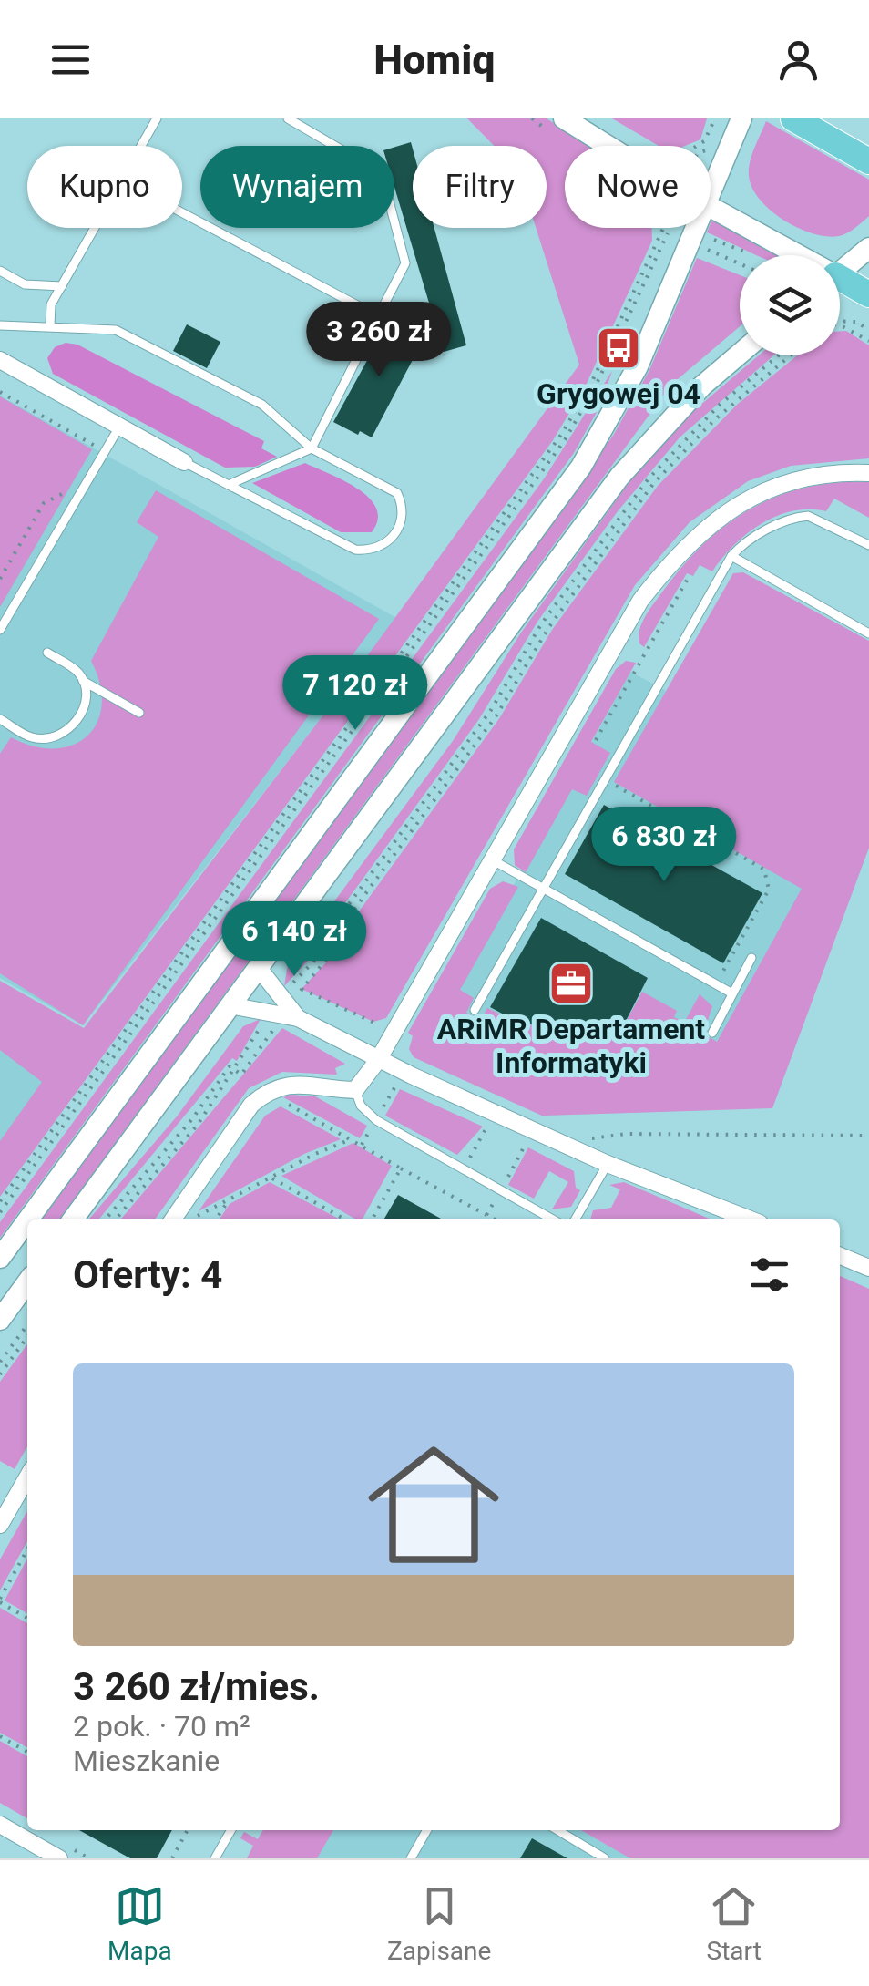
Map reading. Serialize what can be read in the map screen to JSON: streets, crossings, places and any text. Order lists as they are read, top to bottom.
{
  "places": {
    "bus stop": ["Grygowej 04"],
    "office": ["ARiMR Departament Informatyki"]
  },
  "page": {
    "header": "Homiq",
    "chip": [
      "Kupno",
      "Wynajem",
      "Filtry",
      "Nowe"
    ],
    "price": [
      "3 260 zł",
      "7 120 zł",
      "6 830 zł",
      "6 140 zł"
    ],
    "heading": "Oferty: 4",
    "list": [
      {
        "name": "3 260 zł/mies.",
        "note": "2 pok. · 70 m² · Mieszkanie"
      }
    ],
    "tabs": ["Mapa", "Zapisane", "Start"]
  }
}
